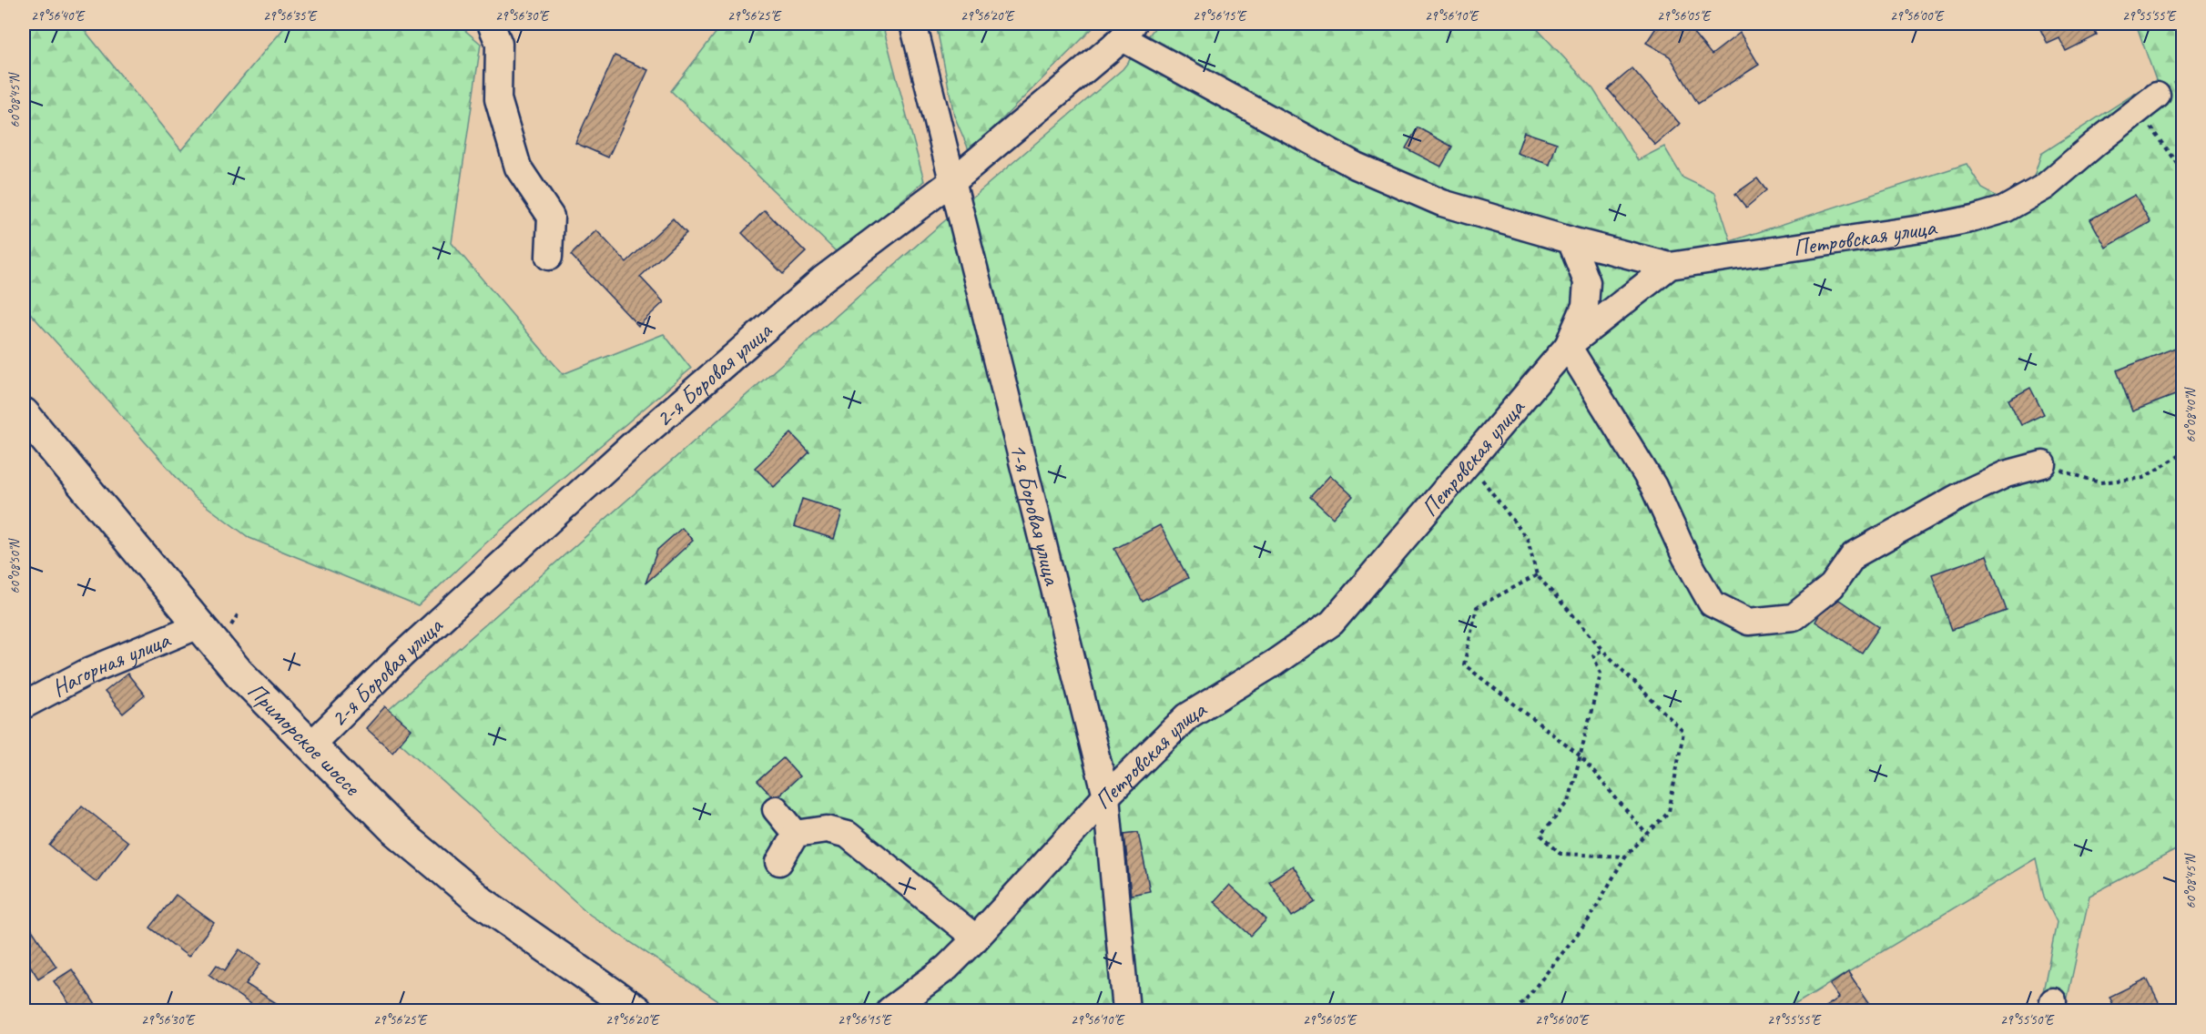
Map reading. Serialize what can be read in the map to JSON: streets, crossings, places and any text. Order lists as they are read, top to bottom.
{
  "streets": {
    "main road": ["Приморское шоссе"],
    "street": [
      "Петровская улица",
      "2-я Боровая улица",
      "1-я Боровая улица",
      "Нагорная улица"
    ]
  },
  "crossings": [
    ["Петровская улица", "1-я Боровая улица"],
    ["2-я Боровая улица", "1-я Боровая улица"],
    ["2-я Боровая улица", "Приморское шоссе"],
    ["Нагорная улица", "Приморское шоссе"]
  ],
  "coordinates": [
    "29°56'40\"E",
    "29°56'35\"E",
    "29°56'30\"E",
    "29°56'25\"E",
    "29°56'20\"E",
    "29°56'15\"E",
    "29°56'10\"E",
    "29°56'05\"E",
    "29°56'00\"E",
    "29°55'55\"E",
    "60°08'45\"N",
    "60°08'40\"N",
    "60°08'50\"N",
    "29°55'50\"E"
  ]
}
